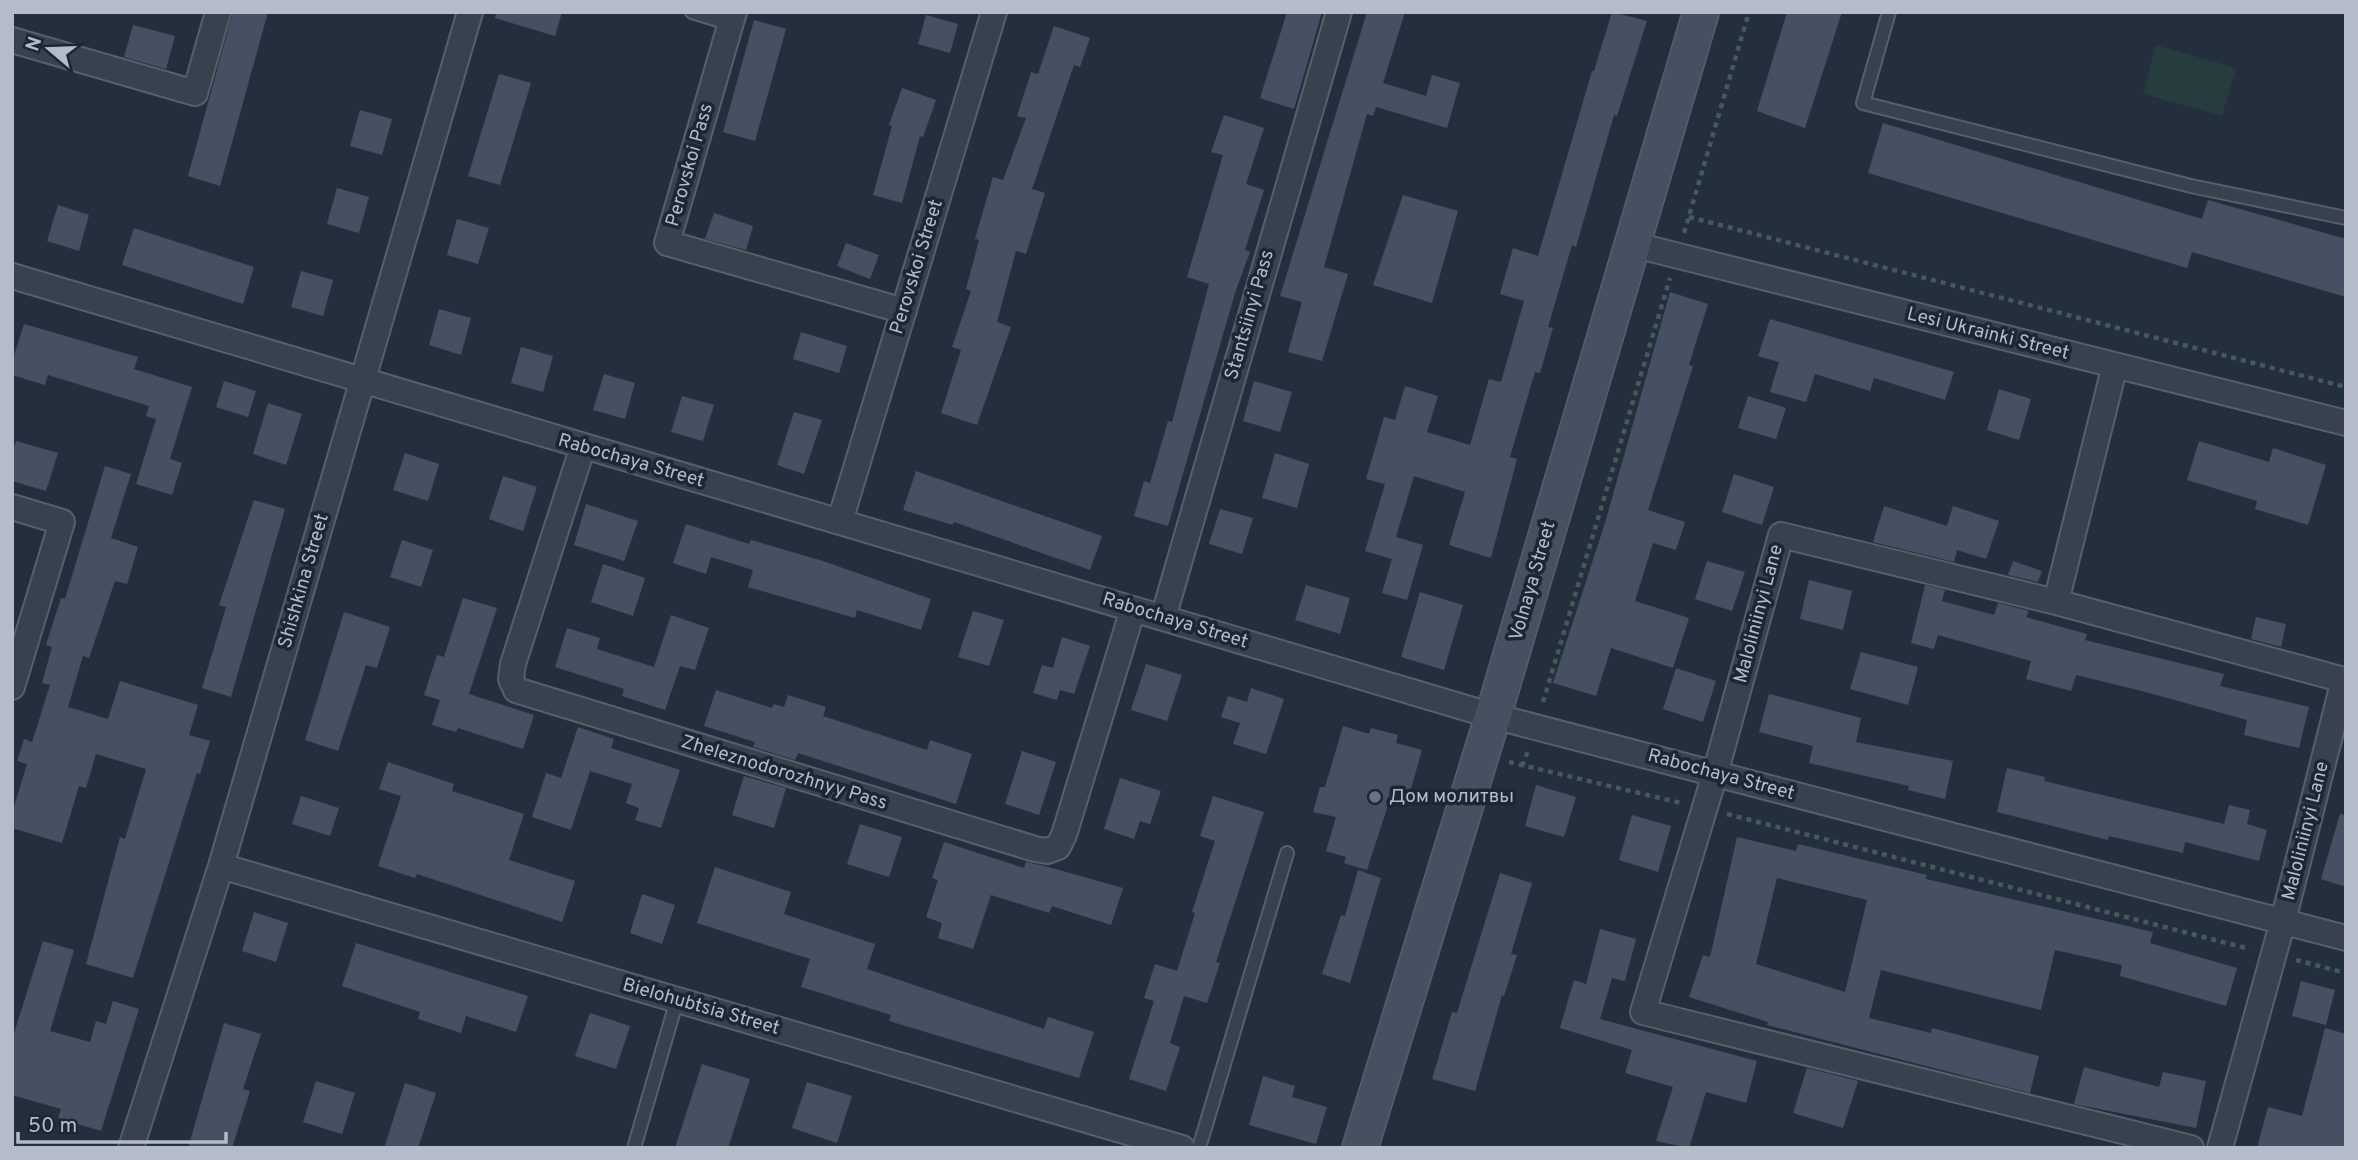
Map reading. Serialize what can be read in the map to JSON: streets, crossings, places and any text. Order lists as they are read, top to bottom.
{
  "streets": {
    "street": [
      "Perovskoi Pass",
      "Perovskoi Street",
      "Stantsiinyi Pass",
      "Lesi Ukrainki Street",
      "Rabochaya Street",
      "Shishkina Street",
      "Volnaya Street",
      "Maloliniinyi Lane",
      "Zheleznodorozhnyy Pass",
      "Bielohubtsia Street"
    ]
  },
  "crossings": [
    ["Perovskoi Pass", "Perovskoi Street"],
    ["Perovskoi Street", "Rabochaya Street"],
    ["Stantsiinyi Pass", "Rabochaya Street"],
    ["Lesi Ukrainki Street", "Volnaya Street"],
    ["Rabochaya Street", "Shishkina Street"],
    ["Rabochaya Street", "Volnaya Street"],
    ["Rabochaya Street", "Maloliniinyi Lane"],
    ["Rabochaya Street", "Zheleznodorozhnyy Pass"],
    ["Shishkina Street", "Bielohubtsia Street"]
  ],
  "places": ["Дом молитвы"],
  "scale_bar": "50 m",
  "north": "left"
}
